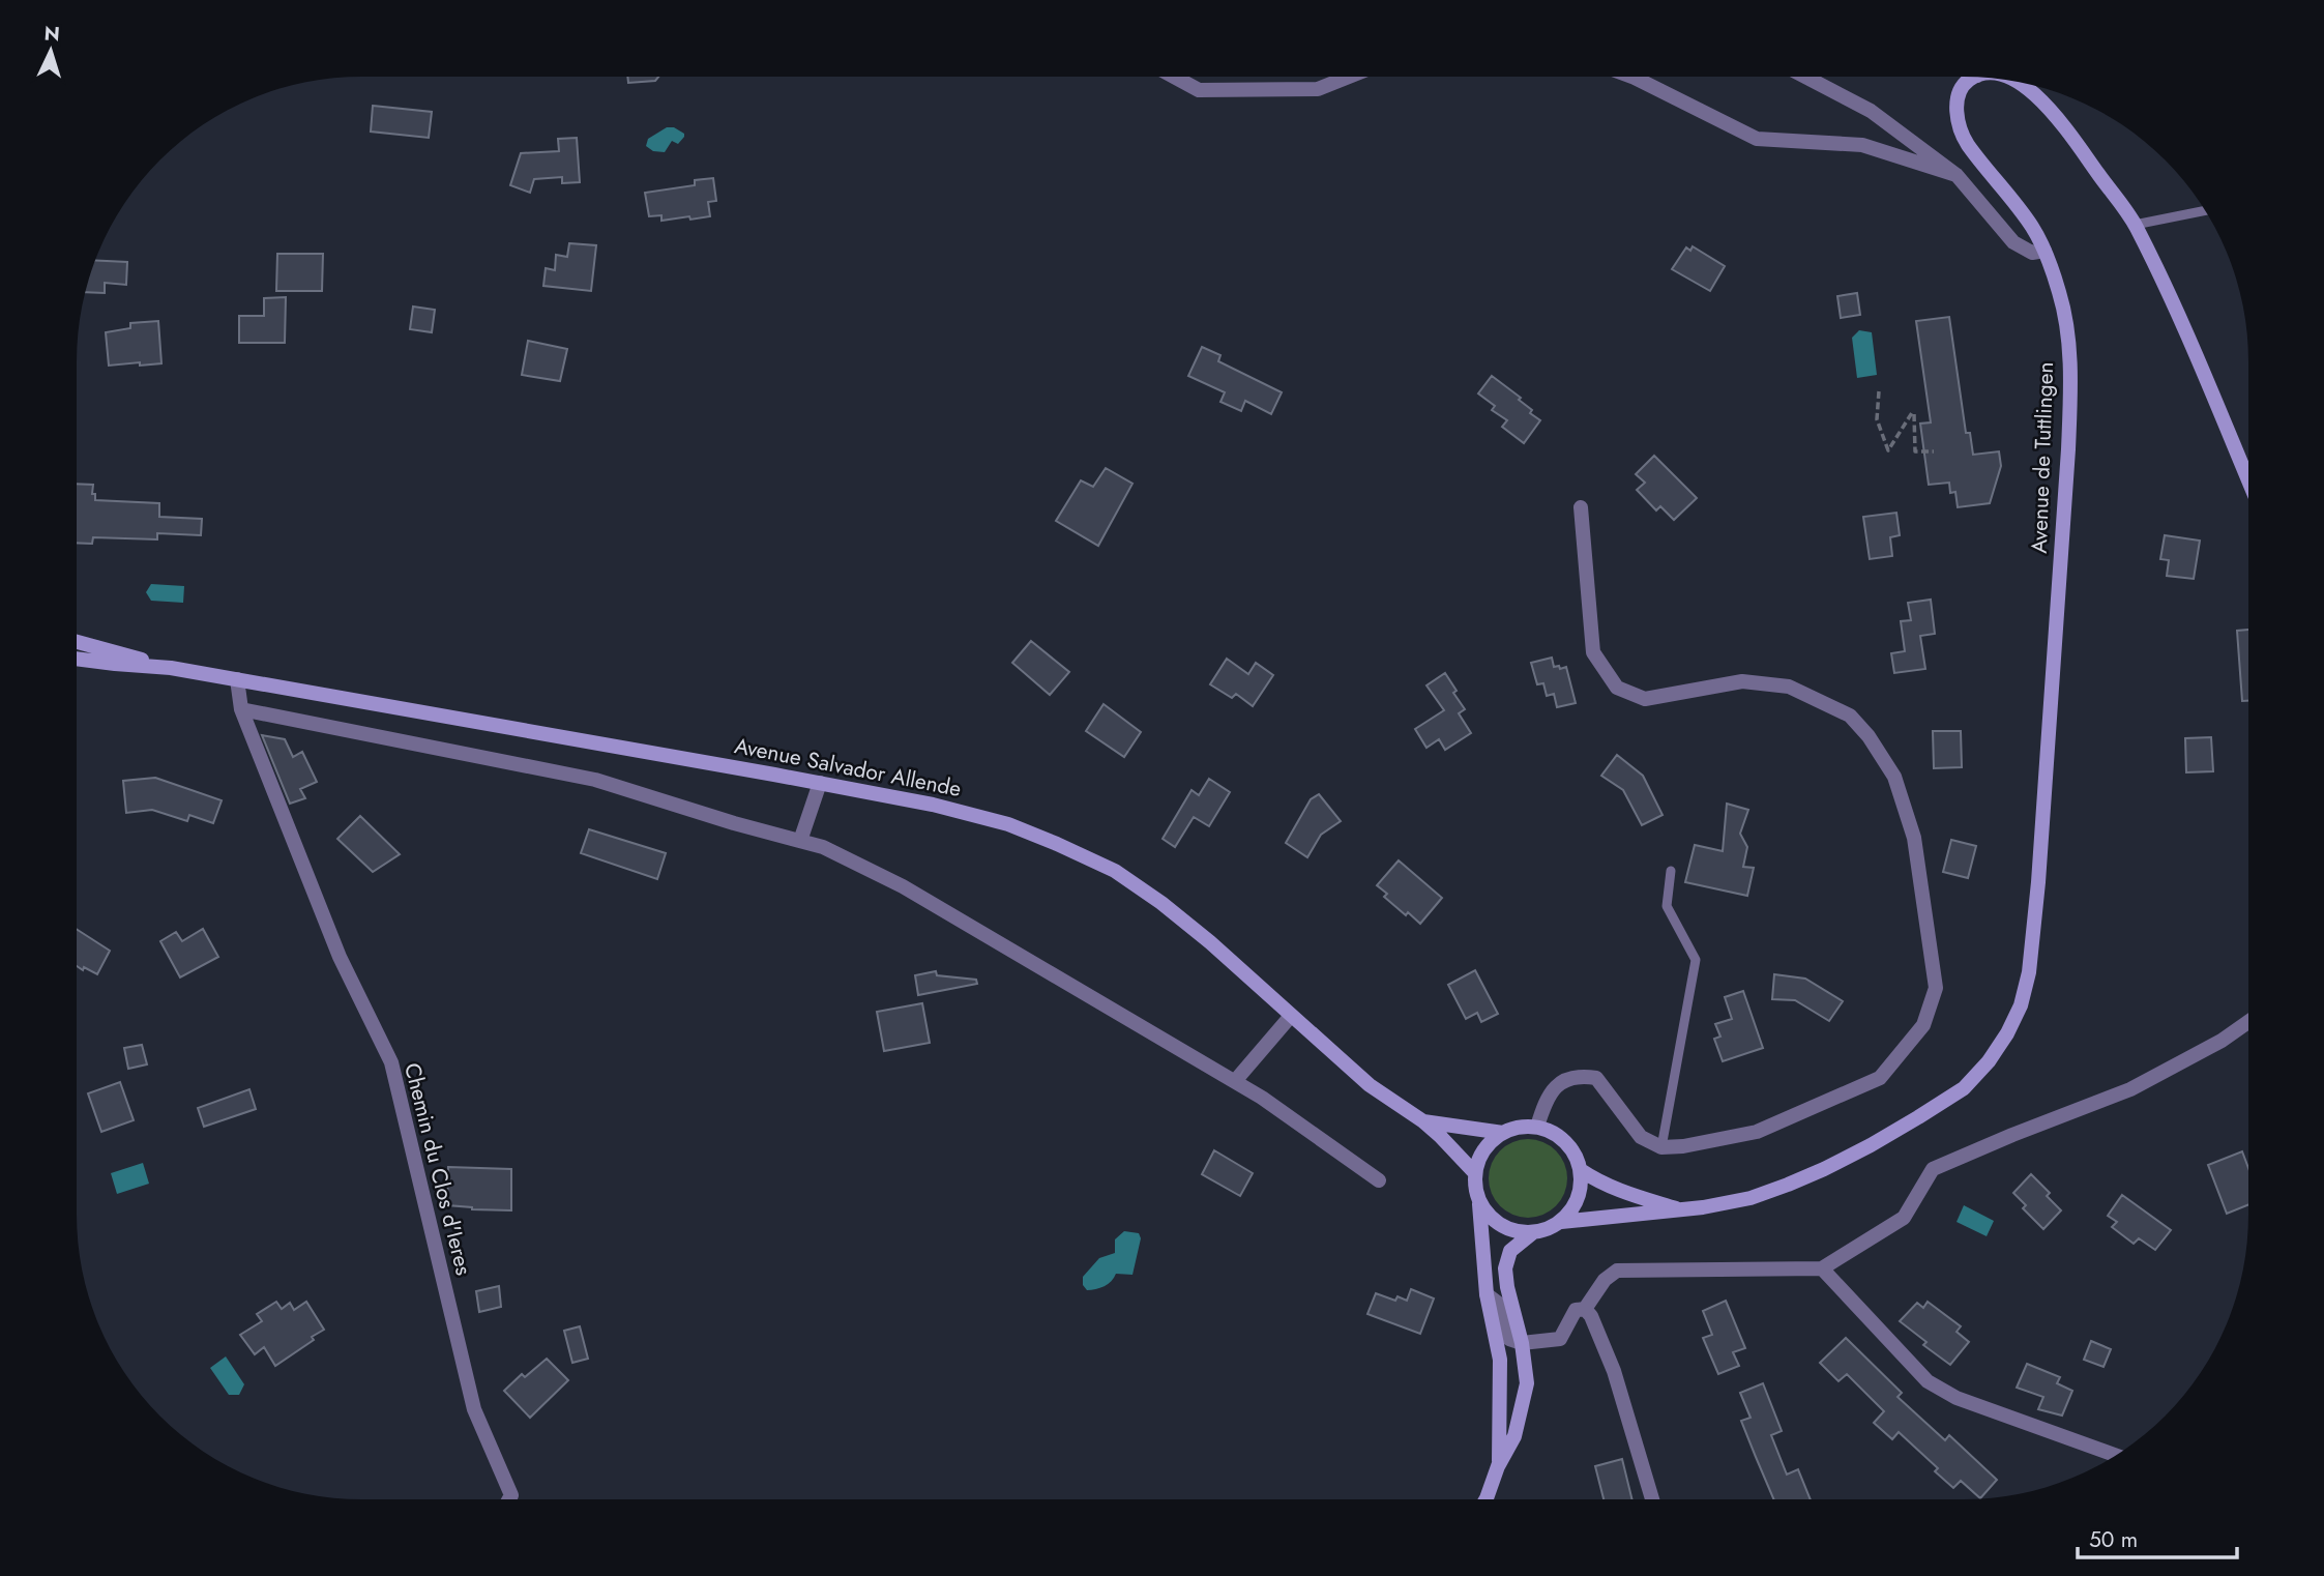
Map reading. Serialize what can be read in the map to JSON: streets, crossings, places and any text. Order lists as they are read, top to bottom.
{
  "streets": {
    "main road": ["Avenue de Tuttlingen", "Avenue Salvador Allende"],
    "street": ["Chemin du Clos d'Ieres"]
  },
  "crossings": [
    ["Avenue de Tuttlingen", "Avenue Salvador Allende"],
    ["Avenue Salvador Allende", "Chemin du Clos d'Ieres"]
  ],
  "scale_bar": "50 m",
  "north": "top"
}
